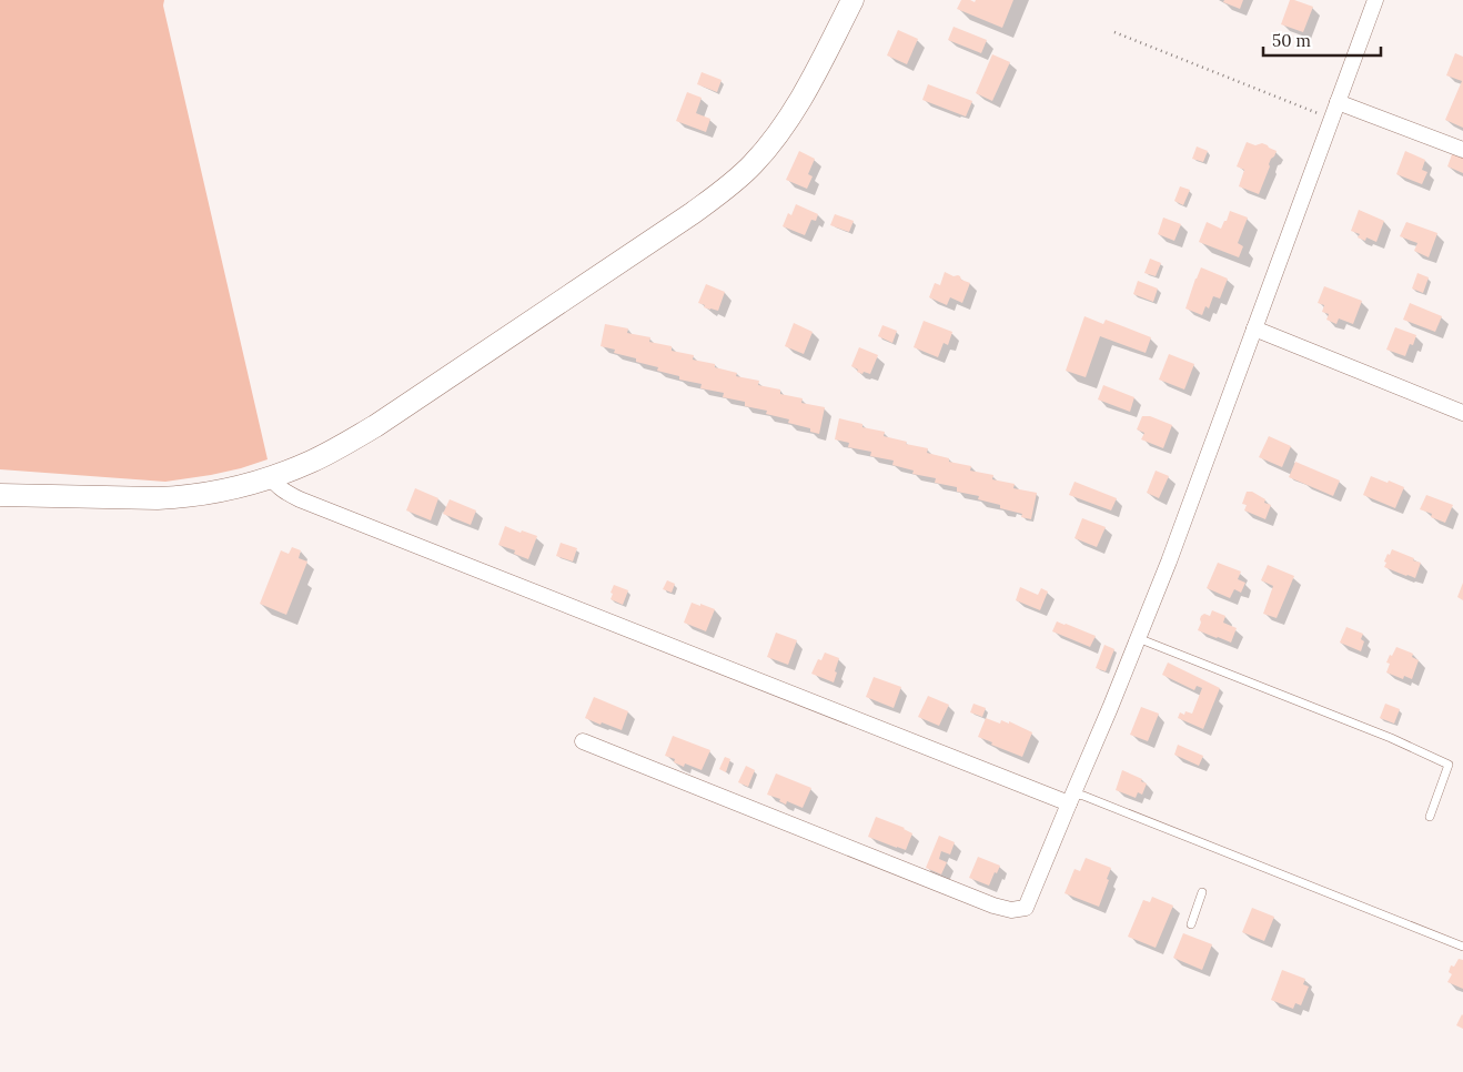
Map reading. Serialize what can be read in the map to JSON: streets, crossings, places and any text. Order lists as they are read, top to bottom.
{
  "scale_bar": "50 m"
}
